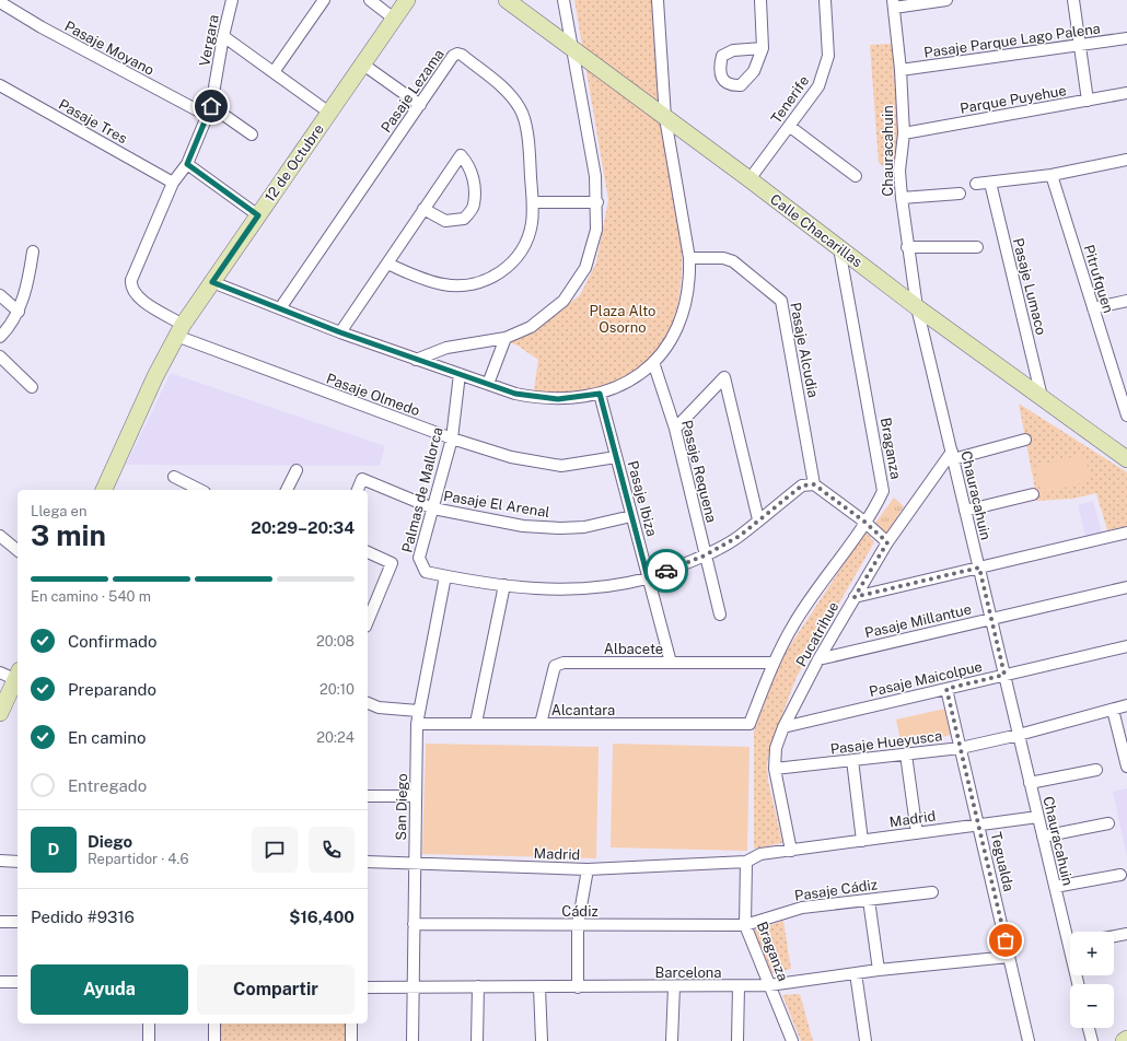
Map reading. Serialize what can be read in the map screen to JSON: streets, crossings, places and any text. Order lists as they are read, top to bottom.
{
  "streets": {
    "street": [
      "Vergara",
      "Pasaje Parque Lago Palena",
      "Pasaje Moyano",
      "Pasaje Lezama",
      "Tenerife",
      "Parque Puyehue",
      "Pasaje Tres",
      "Chauracahuin",
      "12 de Octubre",
      "Calle Chacarillas",
      "Pitrufquen",
      "Pasaje Lumaco",
      "Pasaje Alcudia",
      "Pasaje Olmedo",
      "Braganza",
      "Pasaje Requena",
      "Palmas de Mallorca",
      "Pasaje Ibiza",
      "Pasaje El Arenal",
      "Pasaje Millantue",
      "Pucatrihue",
      "Albacete",
      "Pasaje Maicolpue",
      "Alcantara",
      "Pasaje Hueyusca",
      "San Diego",
      "Madrid",
      "Tegualda",
      "Pasaje Cádiz",
      "Cádiz",
      "Barcelona"
    ]
  },
  "crossings": [
    ["Vergara", "Pasaje Moyano"],
    ["Vergara", "Pasaje Tres"],
    ["Vergara", "Pasaje Olmedo"],
    ["Pasaje Parque Lago Palena", "Chauracahuin"],
    ["Tenerife", "Calle Chacarillas"],
    ["Parque Puyehue", "Chauracahuin"],
    ["Pasaje Tres", "Pasaje Olmedo"],
    ["Chauracahuin", "Calle Chacarillas"],
    ["Chauracahuin", "Pasaje Millantue"],
    ["Chauracahuin", "Pucatrihue"],
    ["Chauracahuin", "Pasaje Maicolpue"],
    ["Chauracahuin", "Pasaje Hueyusca"],
    ["Chauracahuin", "Madrid"],
    ["12 de Octubre", "Pasaje Olmedo"],
    ["Calle Chacarillas", "Pasaje Lumaco"],
    ["Calle Chacarillas", "Braganza"],
    ["Pasaje Alcudia", "Palmas de Mallorca"],
    ["Pasaje Olmedo", "Palmas de Mallorca"],
    ["Pasaje Olmedo", "Pasaje Ibiza"],
    ["Braganza", "Albacete"],
    ["Braganza", "Alcantara"],
    ["Braganza", "Madrid"],
    ["Braganza", "Pasaje Cádiz"],
    ["Braganza", "Cádiz"],
    ["Braganza", "Barcelona"],
    ["Pasaje Requena", "Palmas de Mallorca"],
    ["Palmas de Mallorca", "Pasaje Ibiza"],
    ["Palmas de Mallorca", "Pasaje El Arenal"],
    ["Palmas de Mallorca", "San Diego"],
    ["Pasaje Ibiza", "Pasaje El Arenal"],
    ["Pasaje Ibiza", "Albacete"],
    ["Pasaje Millantue", "Pucatrihue"],
    ["Pucatrihue", "Pasaje Maicolpue"],
    ["Pucatrihue", "Pasaje Hueyusca"],
    ["Pucatrihue", "Madrid"],
    ["Albacete", "Alcantara"],
    ["Pasaje Maicolpue", "Tegualda"],
    ["Alcantara", "San Diego"],
    ["Pasaje Hueyusca", "Tegualda"],
    ["San Diego", "Madrid"],
    ["San Diego", "Cádiz"],
    ["San Diego", "Barcelona"],
    ["Madrid", "Tegualda"],
    ["Tegualda", "Barcelona"],
    ["Pasaje Cádiz", "Cádiz"]
  ],
  "parks": ["Plaza Alto Osorno"],
  "page": {
    "heading": ["3 min", "Llega en", "20:29–20:34"],
    "panel": [
      "Diego",
      "Repartidor · 4.6",
      "Pedido #9316",
      "$16,400"
    ],
    "bar": "En camino · 540 m",
    "list": [
      ["Confirmado", "20:08"],
      ["Preparando", "20:10"],
      ["En camino", "20:24"],
      "Entregado"
    ],
    "round": "D",
    "map_buttons": ["+", "−"],
    "buttons": ["Ayuda", "Compartir"]
  }
}
